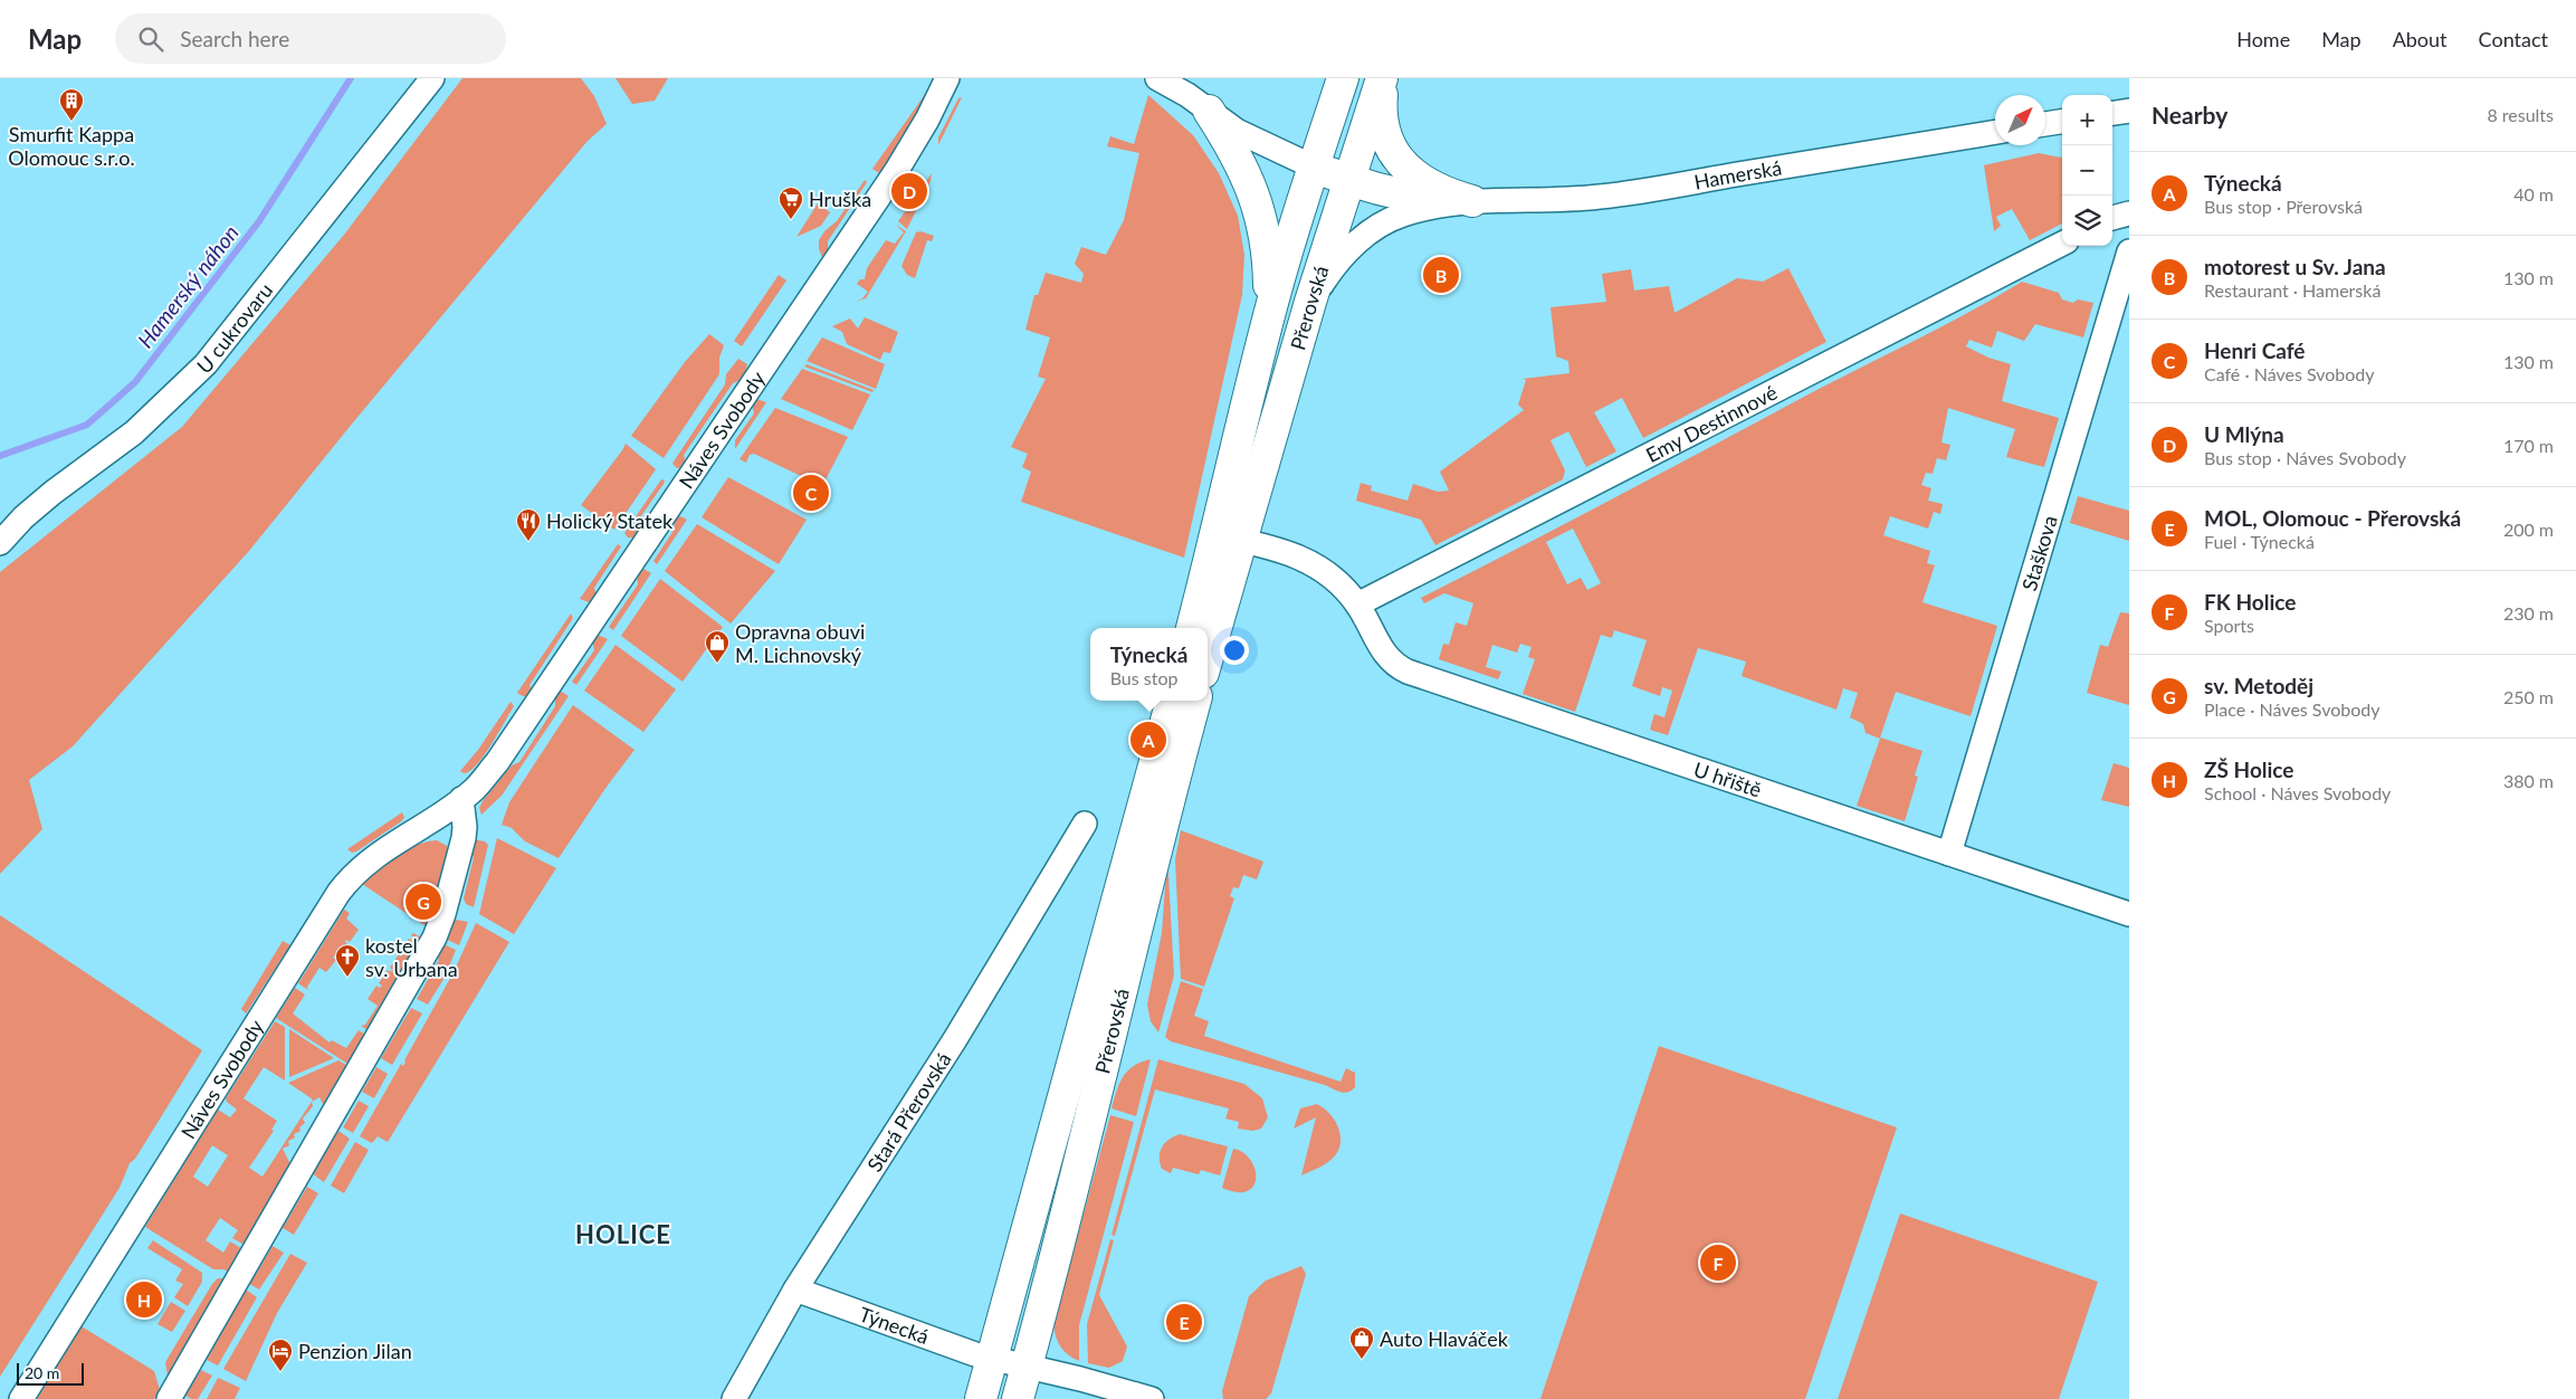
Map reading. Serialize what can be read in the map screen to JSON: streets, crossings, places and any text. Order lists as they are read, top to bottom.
{
  "streets": {
    "main road": ["Přerovská"],
    "street": [
      "Hamerská",
      "U cukrovaru",
      "Emy Destinnové",
      "Náves Svobody",
      "Staškova",
      "U hřiště",
      "Stará Přerovská",
      "Týnecká"
    ]
  },
  "crossings": [
    ["Hamerská", "Přerovská"],
    ["Přerovská", "Týnecká"],
    ["Emy Destinnové", "U hřiště"],
    ["Staškova", "U hřiště"],
    ["Stará Přerovská", "Týnecká"]
  ],
  "districts": ["HOLICE"],
  "water": ["Hamerský náhon"],
  "places": {
    "building": ["Smurfit Kappa Olomouc s.r.o."],
    "supermarket": ["Hruška"],
    "restaurant": ["Holický Statek"],
    "shop": ["Opravna obuvi M. Lichnovský", "Auto Hlaváček"],
    "church": ["kostel sv. Urbana"],
    "hotel": ["Penzion Jilan"]
  },
  "scale_bar": "20 m",
  "north": "top right",
  "page": {
    "header": "Map",
    "search": "Search here",
    "nav": [
      "Home",
      "Map",
      "About",
      "Contact"
    ],
    "heading": ["Nearby", "8 results"],
    "map_buttons": ["+", "−"],
    "list": [
      {
        "mark": "A",
        "name": "Týnecká",
        "note": "Bus stop · Přerovská",
        "value": "40 m"
      },
      {
        "mark": "B",
        "name": "motorest u Sv. Jana",
        "note": "Restaurant · Hamerská",
        "value": "130 m"
      },
      {
        "mark": "C",
        "name": "Henri Café",
        "note": "Café · Náves Svobody",
        "value": "130 m"
      },
      {
        "mark": "D",
        "name": "U Mlýna",
        "note": "Bus stop · Náves Svobody",
        "value": "170 m"
      },
      {
        "mark": "E",
        "name": "MOL, Olomouc - Přerovská",
        "note": "Fuel · Týnecká",
        "value": "200 m"
      },
      {
        "mark": "F",
        "name": "FK Holice",
        "note": "Sports",
        "value": "230 m"
      },
      {
        "mark": "G",
        "name": "sv. Metoděj",
        "note": "Place · Náves Svobody",
        "value": "250 m"
      },
      {
        "mark": "H",
        "name": "ZŠ Holice",
        "note": "School · Náves Svobody",
        "value": "380 m"
      }
    ],
    "pins": [
      "D",
      "B",
      "C",
      "A",
      "G",
      "F",
      "H",
      "E"
    ],
    "popup": ["Týnecká", "Bus stop"],
    "scale": "20 m"
  }
}
